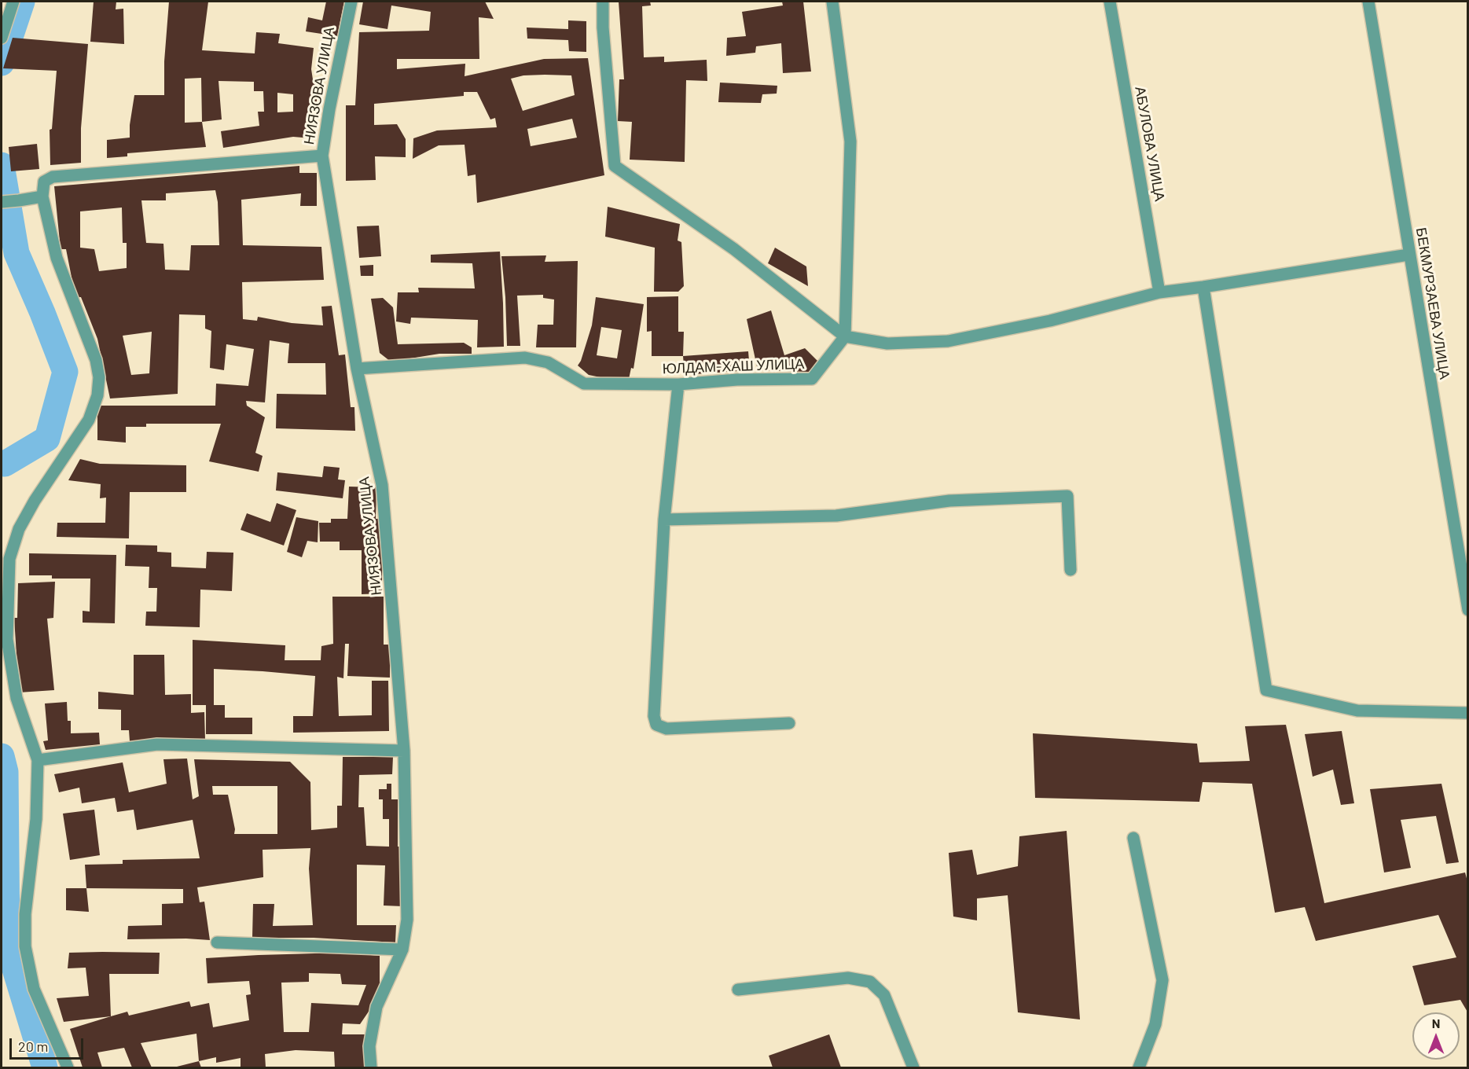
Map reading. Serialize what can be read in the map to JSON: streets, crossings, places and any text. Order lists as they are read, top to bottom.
{
  "streets": {
    "street": [
      "НИЯЗОВА УЛИЦА",
      "АБУЛОВА УЛИЦА",
      "БЕКМУРЗАЕВА УЛИЦА",
      "ЮЛДАМ-ХАШ УЛИЦА"
    ]
  },
  "crossings": [
    ["НИЯЗОВА УЛИЦА", "ЮЛДАМ-ХАШ УЛИЦА"]
  ],
  "scale_bar": "20 m",
  "north": "top"
}
